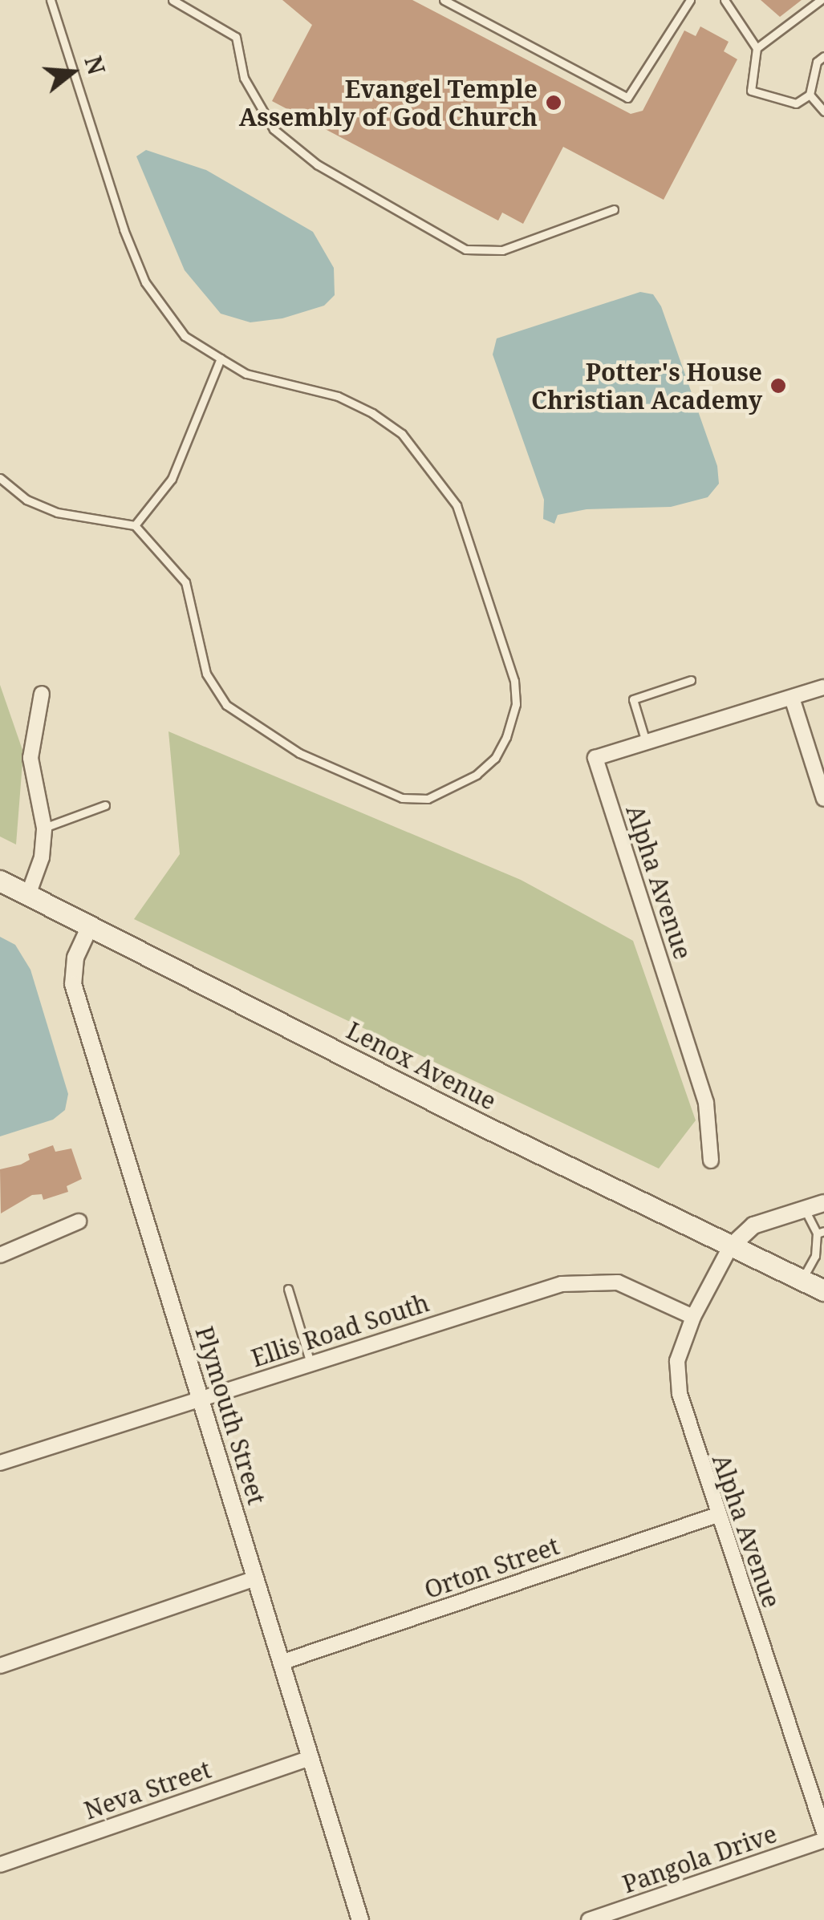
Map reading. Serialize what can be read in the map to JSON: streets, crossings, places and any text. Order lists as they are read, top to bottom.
{
  "streets": {
    "main road": ["Lenox Avenue"],
    "street": [
      "Alpha Avenue",
      "Ellis Road South",
      "Plymouth Street",
      "Orton Street",
      "Neva Street",
      "Pangola Drive"
    ]
  },
  "crossings": [
    ["Alpha Avenue", "Lenox Avenue"],
    ["Alpha Avenue", "Ellis Road South"],
    ["Alpha Avenue", "Orton Street"],
    ["Lenox Avenue", "Plymouth Street"],
    ["Ellis Road South", "Plymouth Street"],
    ["Plymouth Street", "Orton Street"],
    ["Plymouth Street", "Neva Street"]
  ],
  "places": ["Evangel Temple Assembly of God Church", "Potter's House Christian Academy"],
  "north": "right"
}
